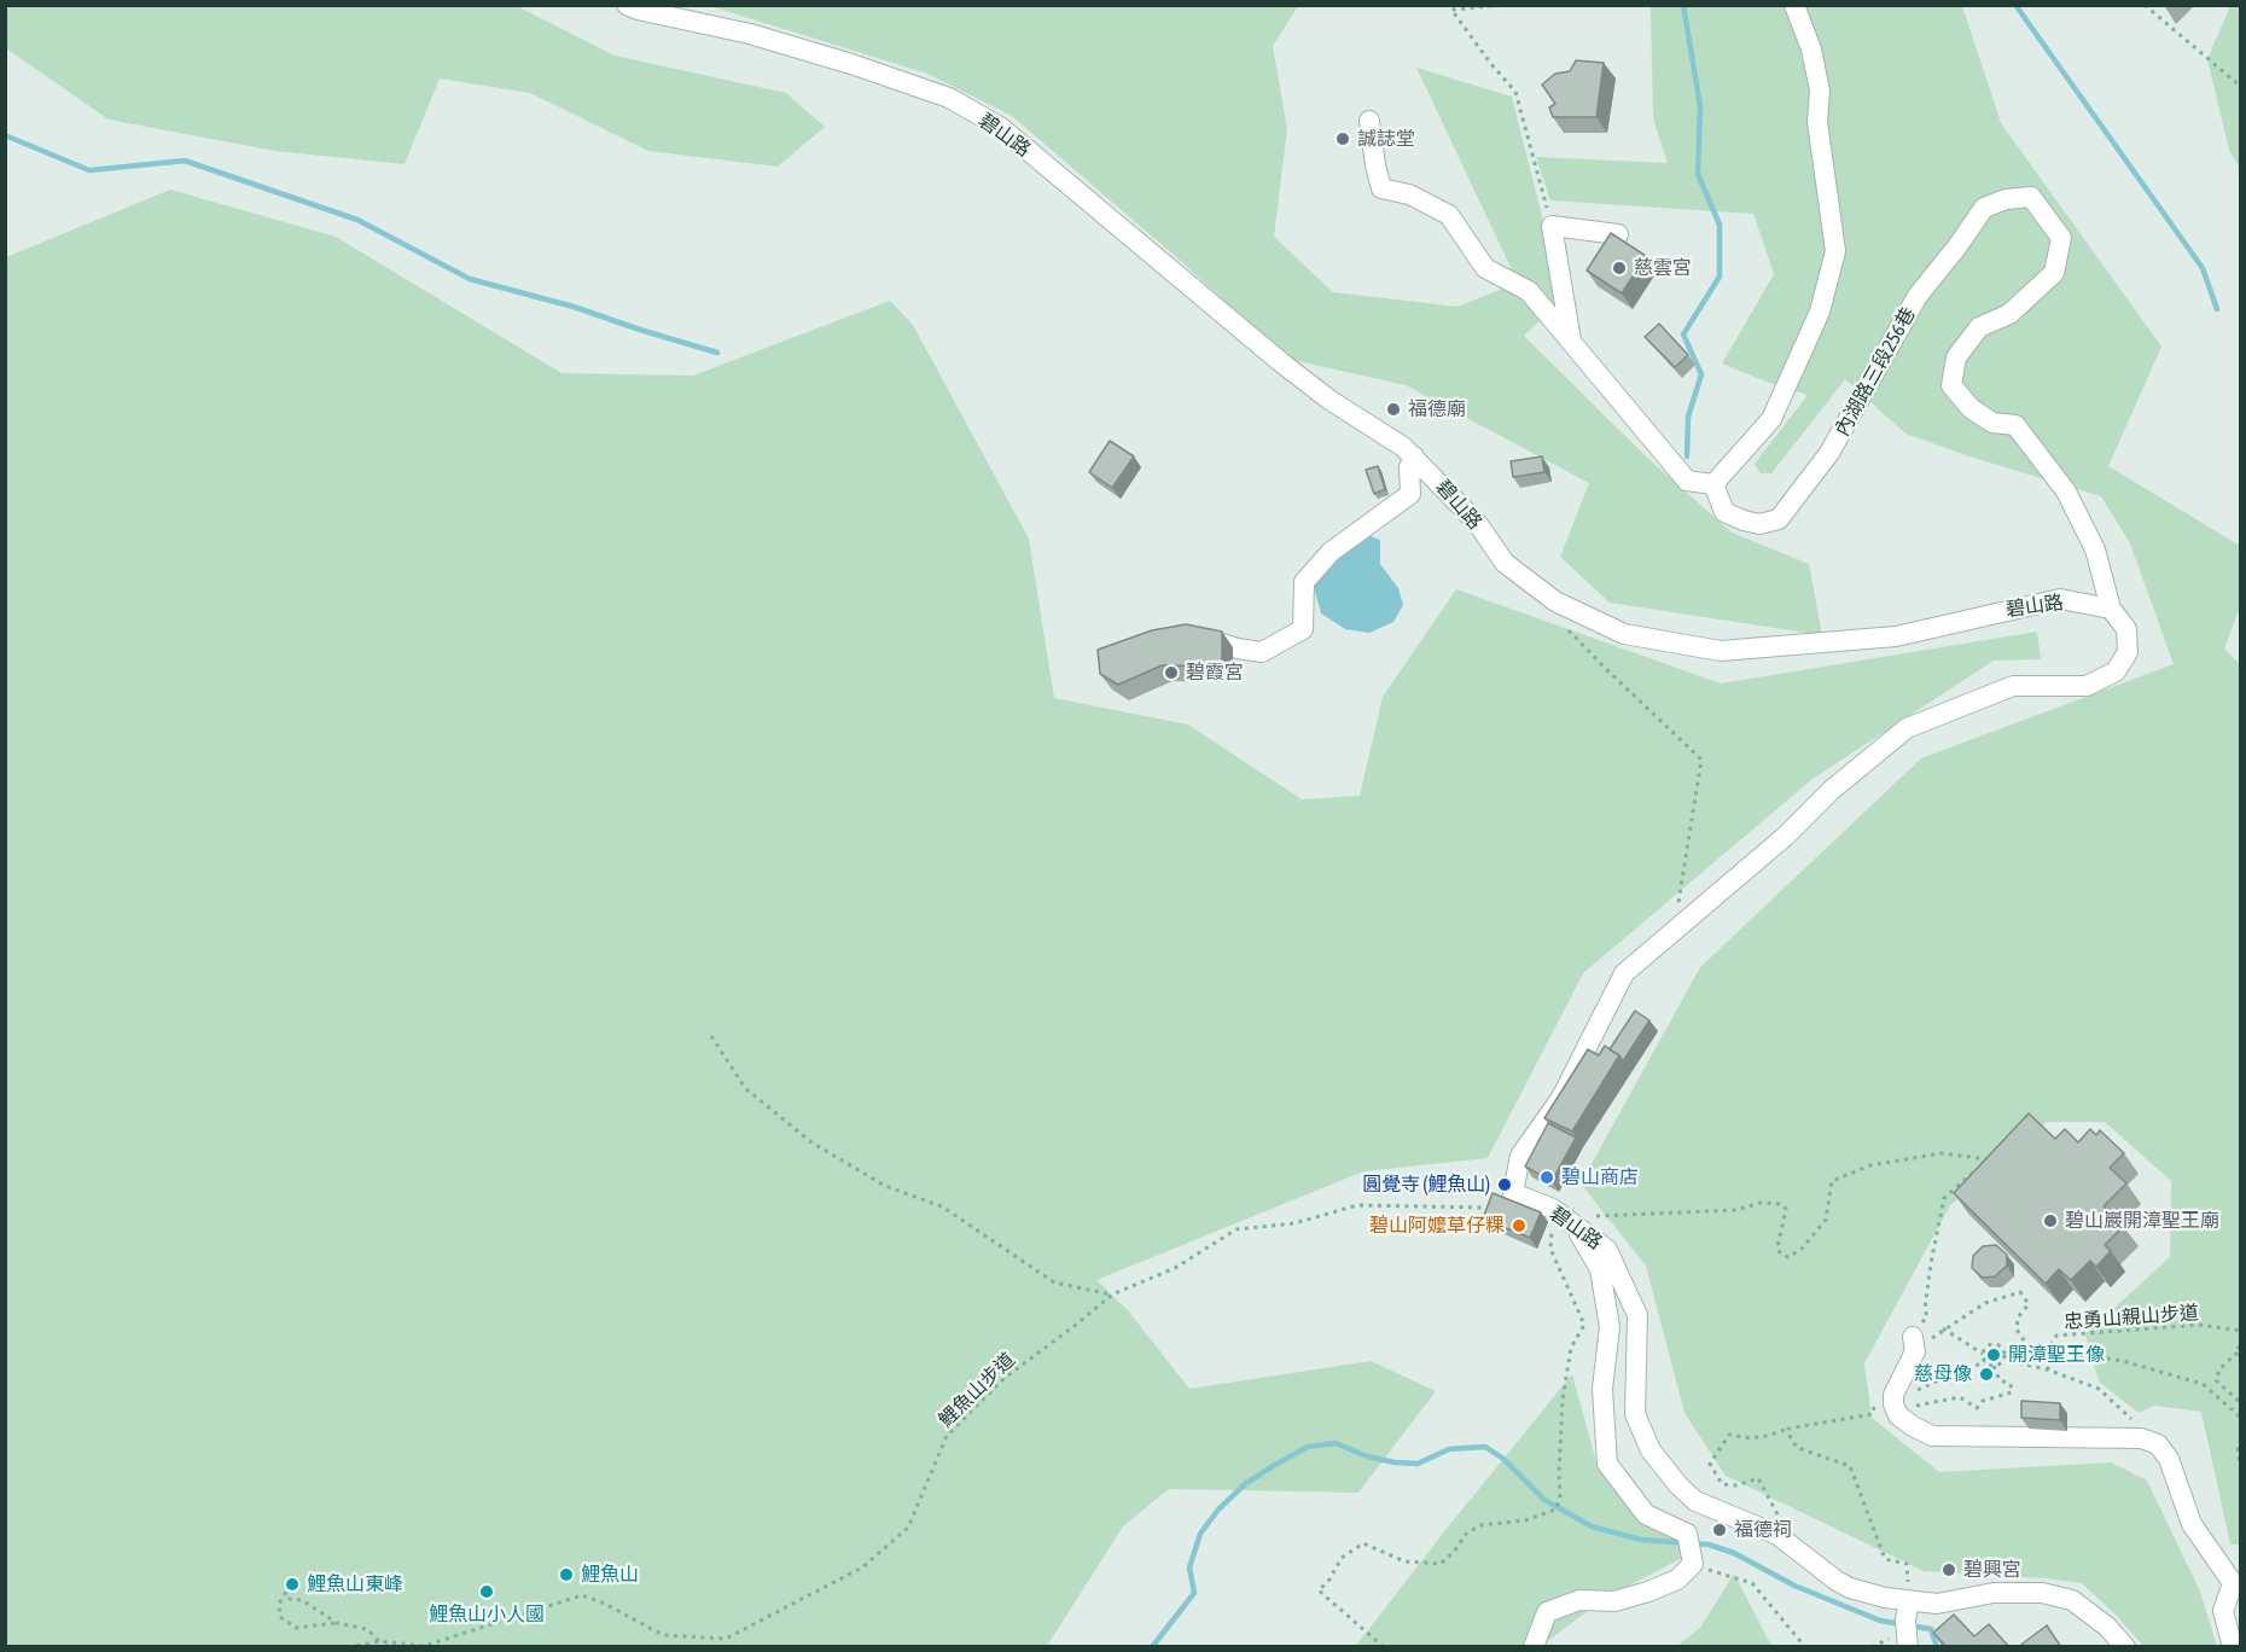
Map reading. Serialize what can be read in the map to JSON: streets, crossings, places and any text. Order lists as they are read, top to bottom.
{
  "streets": {
    "street": ["碧山路", "內湖路三段256巷"],
    "path": ["忠勇山親山步道", "鯉魚山步道"]
  },
  "crossings": [
    ["碧山路", "內湖路三段256巷"],
    ["碧山路", "鯉魚山步道"]
  ],
  "places": [
    "誠誌堂",
    "慈雲宮",
    "福德廟",
    "碧霞宮",
    "碧山商店",
    "圓覺寺 (鯉魚山)",
    "碧山巖開漳聖王廟",
    "碧山阿嬤草仔粿",
    "開漳聖王像",
    "慈母像",
    "福德祠",
    "碧興宮",
    "鯉魚山",
    "鯉魚山東峰",
    "鯉魚山小人國"
  ]
}
